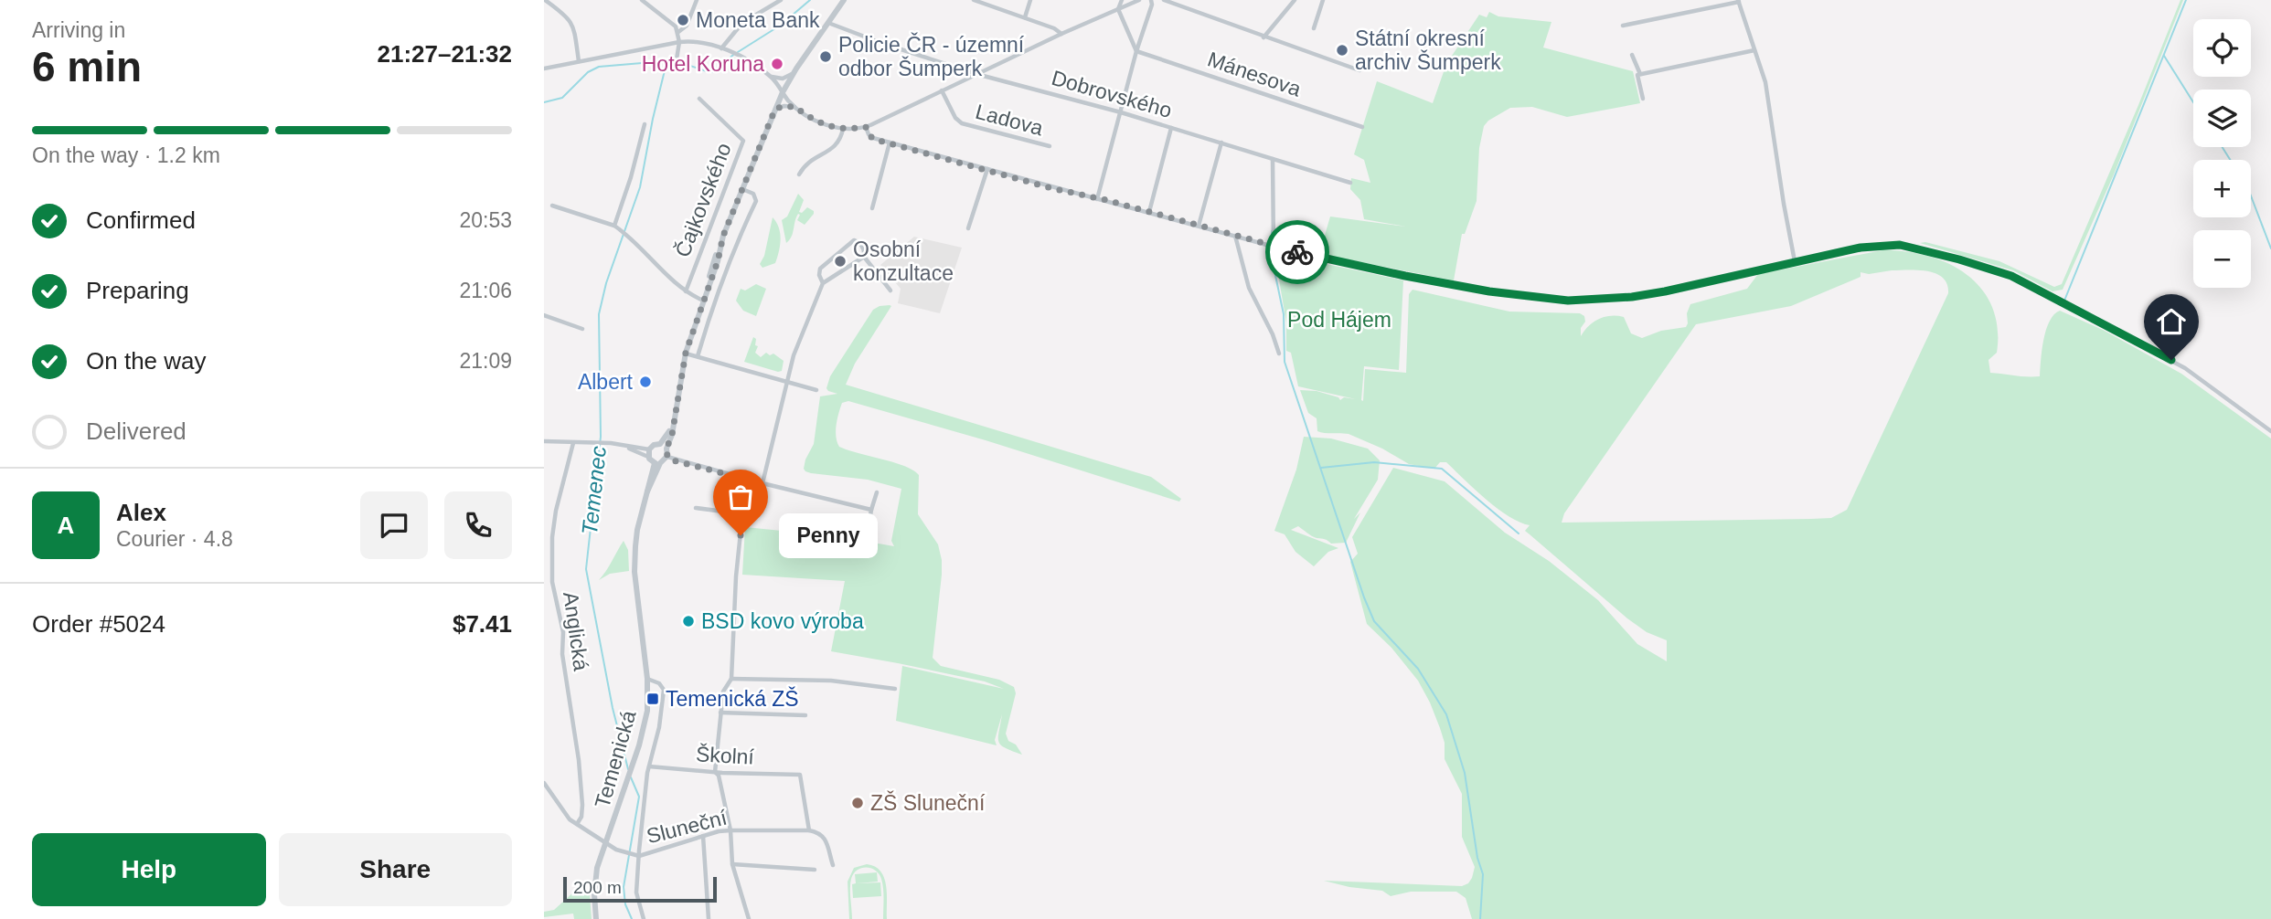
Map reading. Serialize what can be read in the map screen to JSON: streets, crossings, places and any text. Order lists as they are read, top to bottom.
{
  "streets": {
    "street": [
      "Mánesova",
      "Dobrovského",
      "Ladova",
      "Čajkovského",
      "Anglická",
      "Školní",
      "Temenická",
      "Sluneční"
    ]
  },
  "crossings": [
    ["Školní", "Sluneční"],
    ["Temenická", "Sluneční"]
  ],
  "water": ["Temenec"],
  "parks": ["Pod Hájem"],
  "places": {
    "other": [
      "Moneta Bank",
      "Státní okresní archiv Šumperk",
      "Policie ČR - územní odbor Šumperk",
      "Hotel Koruna",
      "Osobní konzultace",
      "Albert",
      "Penny",
      "BSD kovo výroba",
      "ZŠ Sluneční"
    ],
    "transit": ["Temenická ZŠ"]
  },
  "scale_bar": "200 m",
  "page": {
    "heading": ["6 min", "Arriving in", "21:27–21:32"],
    "panel": [
      "Alex",
      "Courier · 4.8",
      "Order #5024",
      "$7.41"
    ],
    "map_buttons": ["+", "−"],
    "bar": "On the way · 1.2 km",
    "list": [
      ["Confirmed", "20:53"],
      ["Preparing", "21:06"],
      ["On the way", "21:09"],
      "Delivered"
    ],
    "round": "A",
    "bubble": "Penny",
    "buttons": ["Help", "Share"],
    "scale": "200 m"
  }
}
